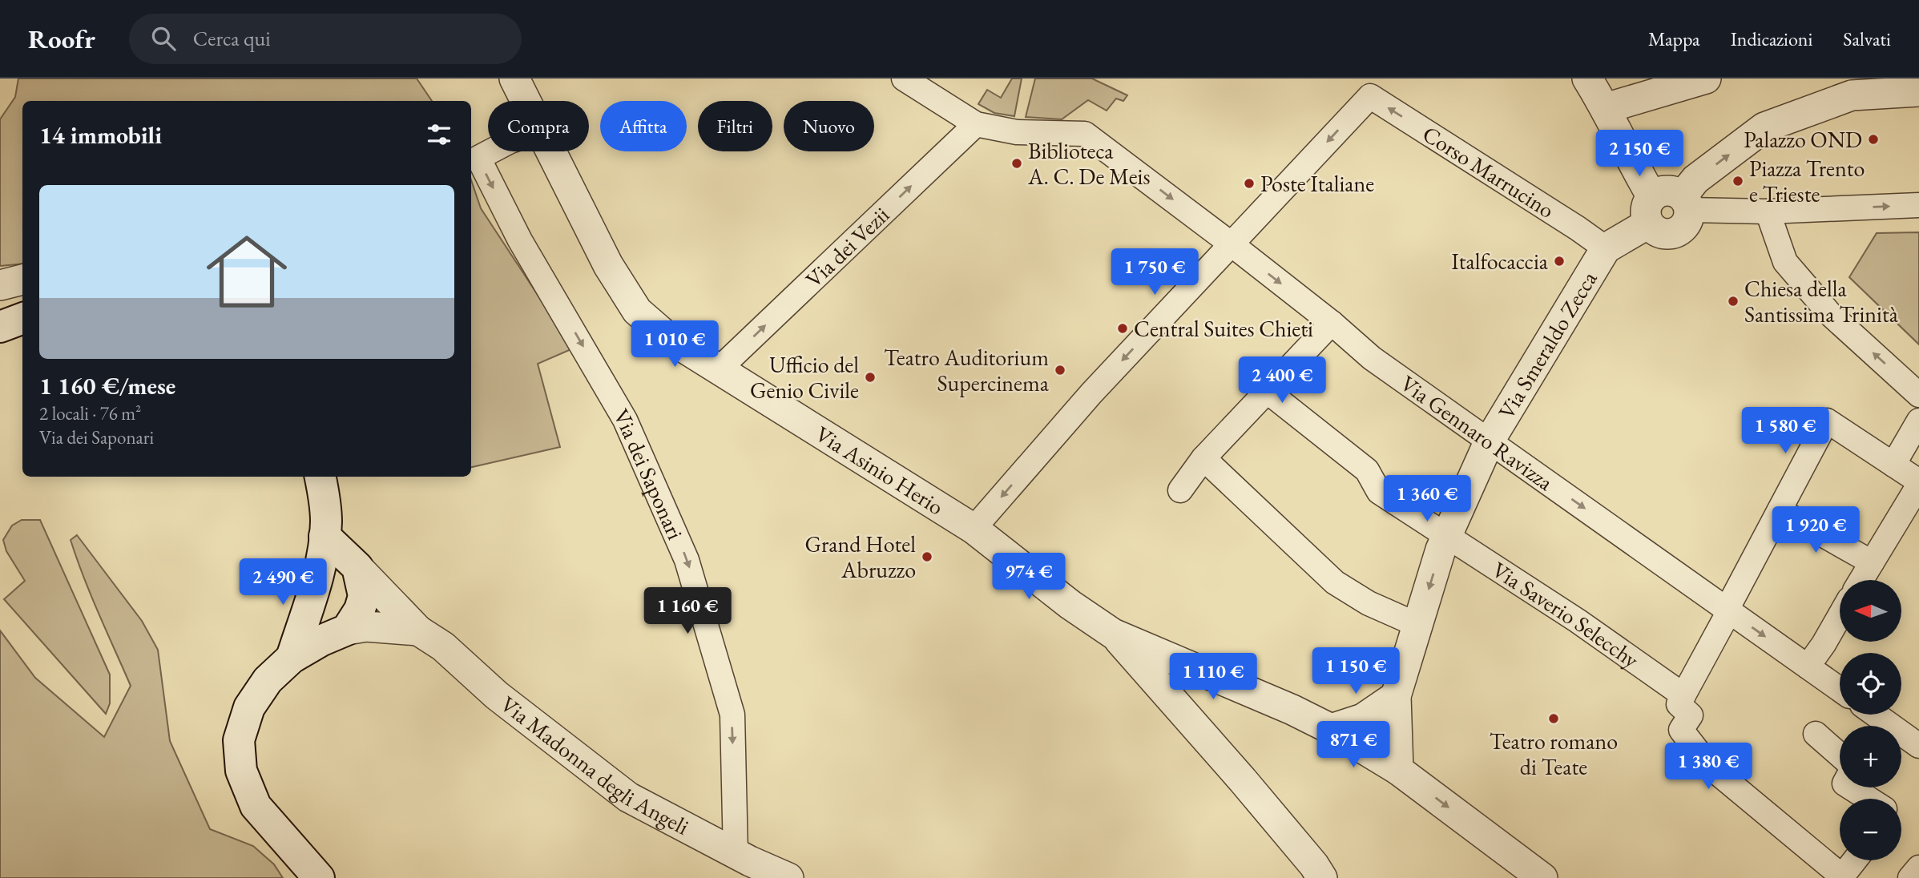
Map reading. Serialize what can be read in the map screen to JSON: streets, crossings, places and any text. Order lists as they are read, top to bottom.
{
  "streets": {
    "main road": ["Via Madonna degli Angeli"],
    "street": [
      "Corso Marrucino",
      "Via dei Vezii",
      "Via Smeraldo Zecca",
      "Via Gennaro Ravizza",
      "Via Asinio Herio",
      "Via dei Saponari",
      "Via Saverio Selecchy"
    ]
  },
  "crossings": [
    ["Corso Marrucino", "Via Smeraldo Zecca"],
    ["Corso Marrucino", "Via Gennaro Ravizza"],
    ["Via dei Vezii", "Via Gennaro Ravizza"],
    ["Via dei Vezii", "Via Asinio Herio"],
    ["Via Smeraldo Zecca", "Via Gennaro Ravizza"],
    ["Via Smeraldo Zecca", "Via Saverio Selecchy"],
    ["Via dei Saponari", "Via Madonna degli Angeli"]
  ],
  "one_way": ["Via dei Vezii", "Via Gennaro Ravizza", "Via dei Saponari"],
  "places": [
    "Palazzo OND",
    "Biblioteca A. C. De Meis",
    "Piazza Trento e Trieste",
    "Poste Italiane",
    "Italfocaccia",
    "Chiesa della Santissima Trinità",
    "Central Suites Chieti",
    "Teatro Auditorium Supercinema",
    "Ufficio del Genio Civile",
    "Grand Hotel Abruzzo",
    "Teatro romano di Teate"
  ],
  "north": "left",
  "page": {
    "header": "Roofr",
    "search": "Cerca qui",
    "nav": ["Mappa", "Indicazioni", "Salvati"],
    "chip": [
      "Compra",
      "Affitta",
      "Filtri",
      "Nuovo"
    ],
    "heading": "14 immobili",
    "price": [
      "2 150 €",
      "1 750 €",
      "1 010 €",
      "2 400 €",
      "1 580 €",
      "1 360 €",
      "1 920 €",
      "974 €",
      "2 490 €",
      "1 160 €",
      "1 150 €",
      "1 110 €",
      "871 €",
      "1 380 €"
    ],
    "list": [
      {
        "name": "1 160 €/mese",
        "note": "2 locali · 76 m² · Via dei Saponari"
      }
    ],
    "map_buttons": ["+", "−"]
  }
}
